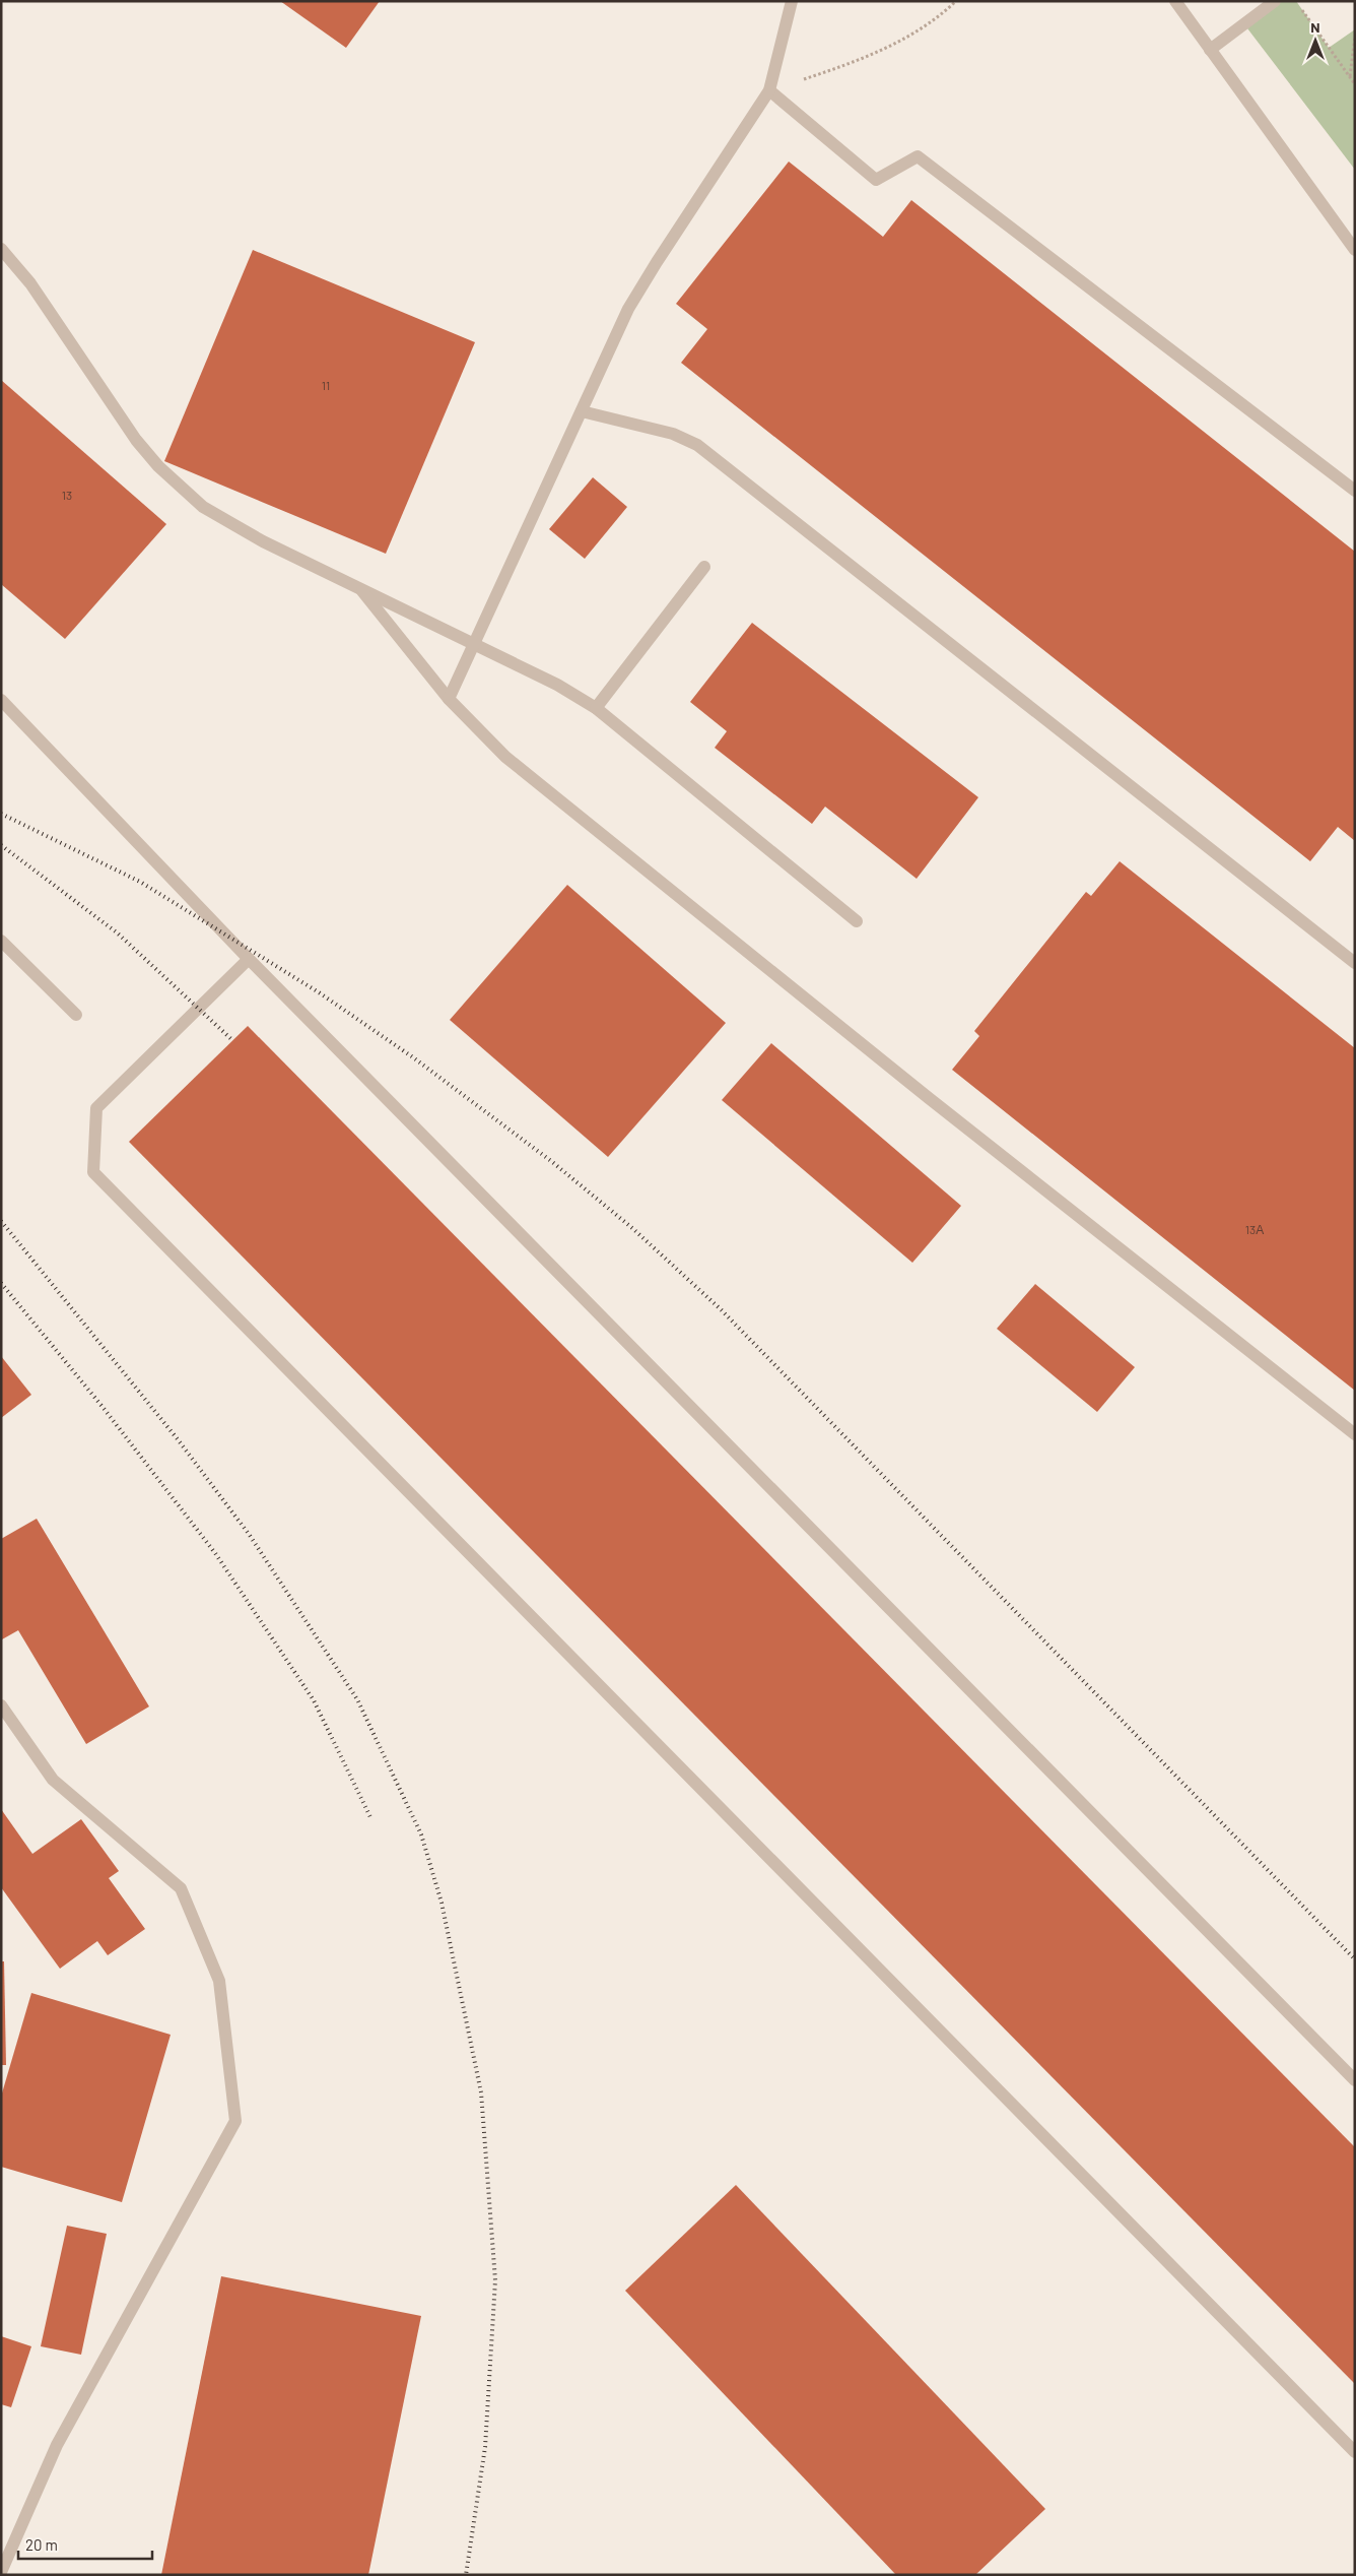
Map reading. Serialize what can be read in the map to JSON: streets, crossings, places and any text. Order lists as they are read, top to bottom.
{
  "house_numbers": ["11", "13", "13А"],
  "scale_bar": "20 m",
  "north": "top"
}
